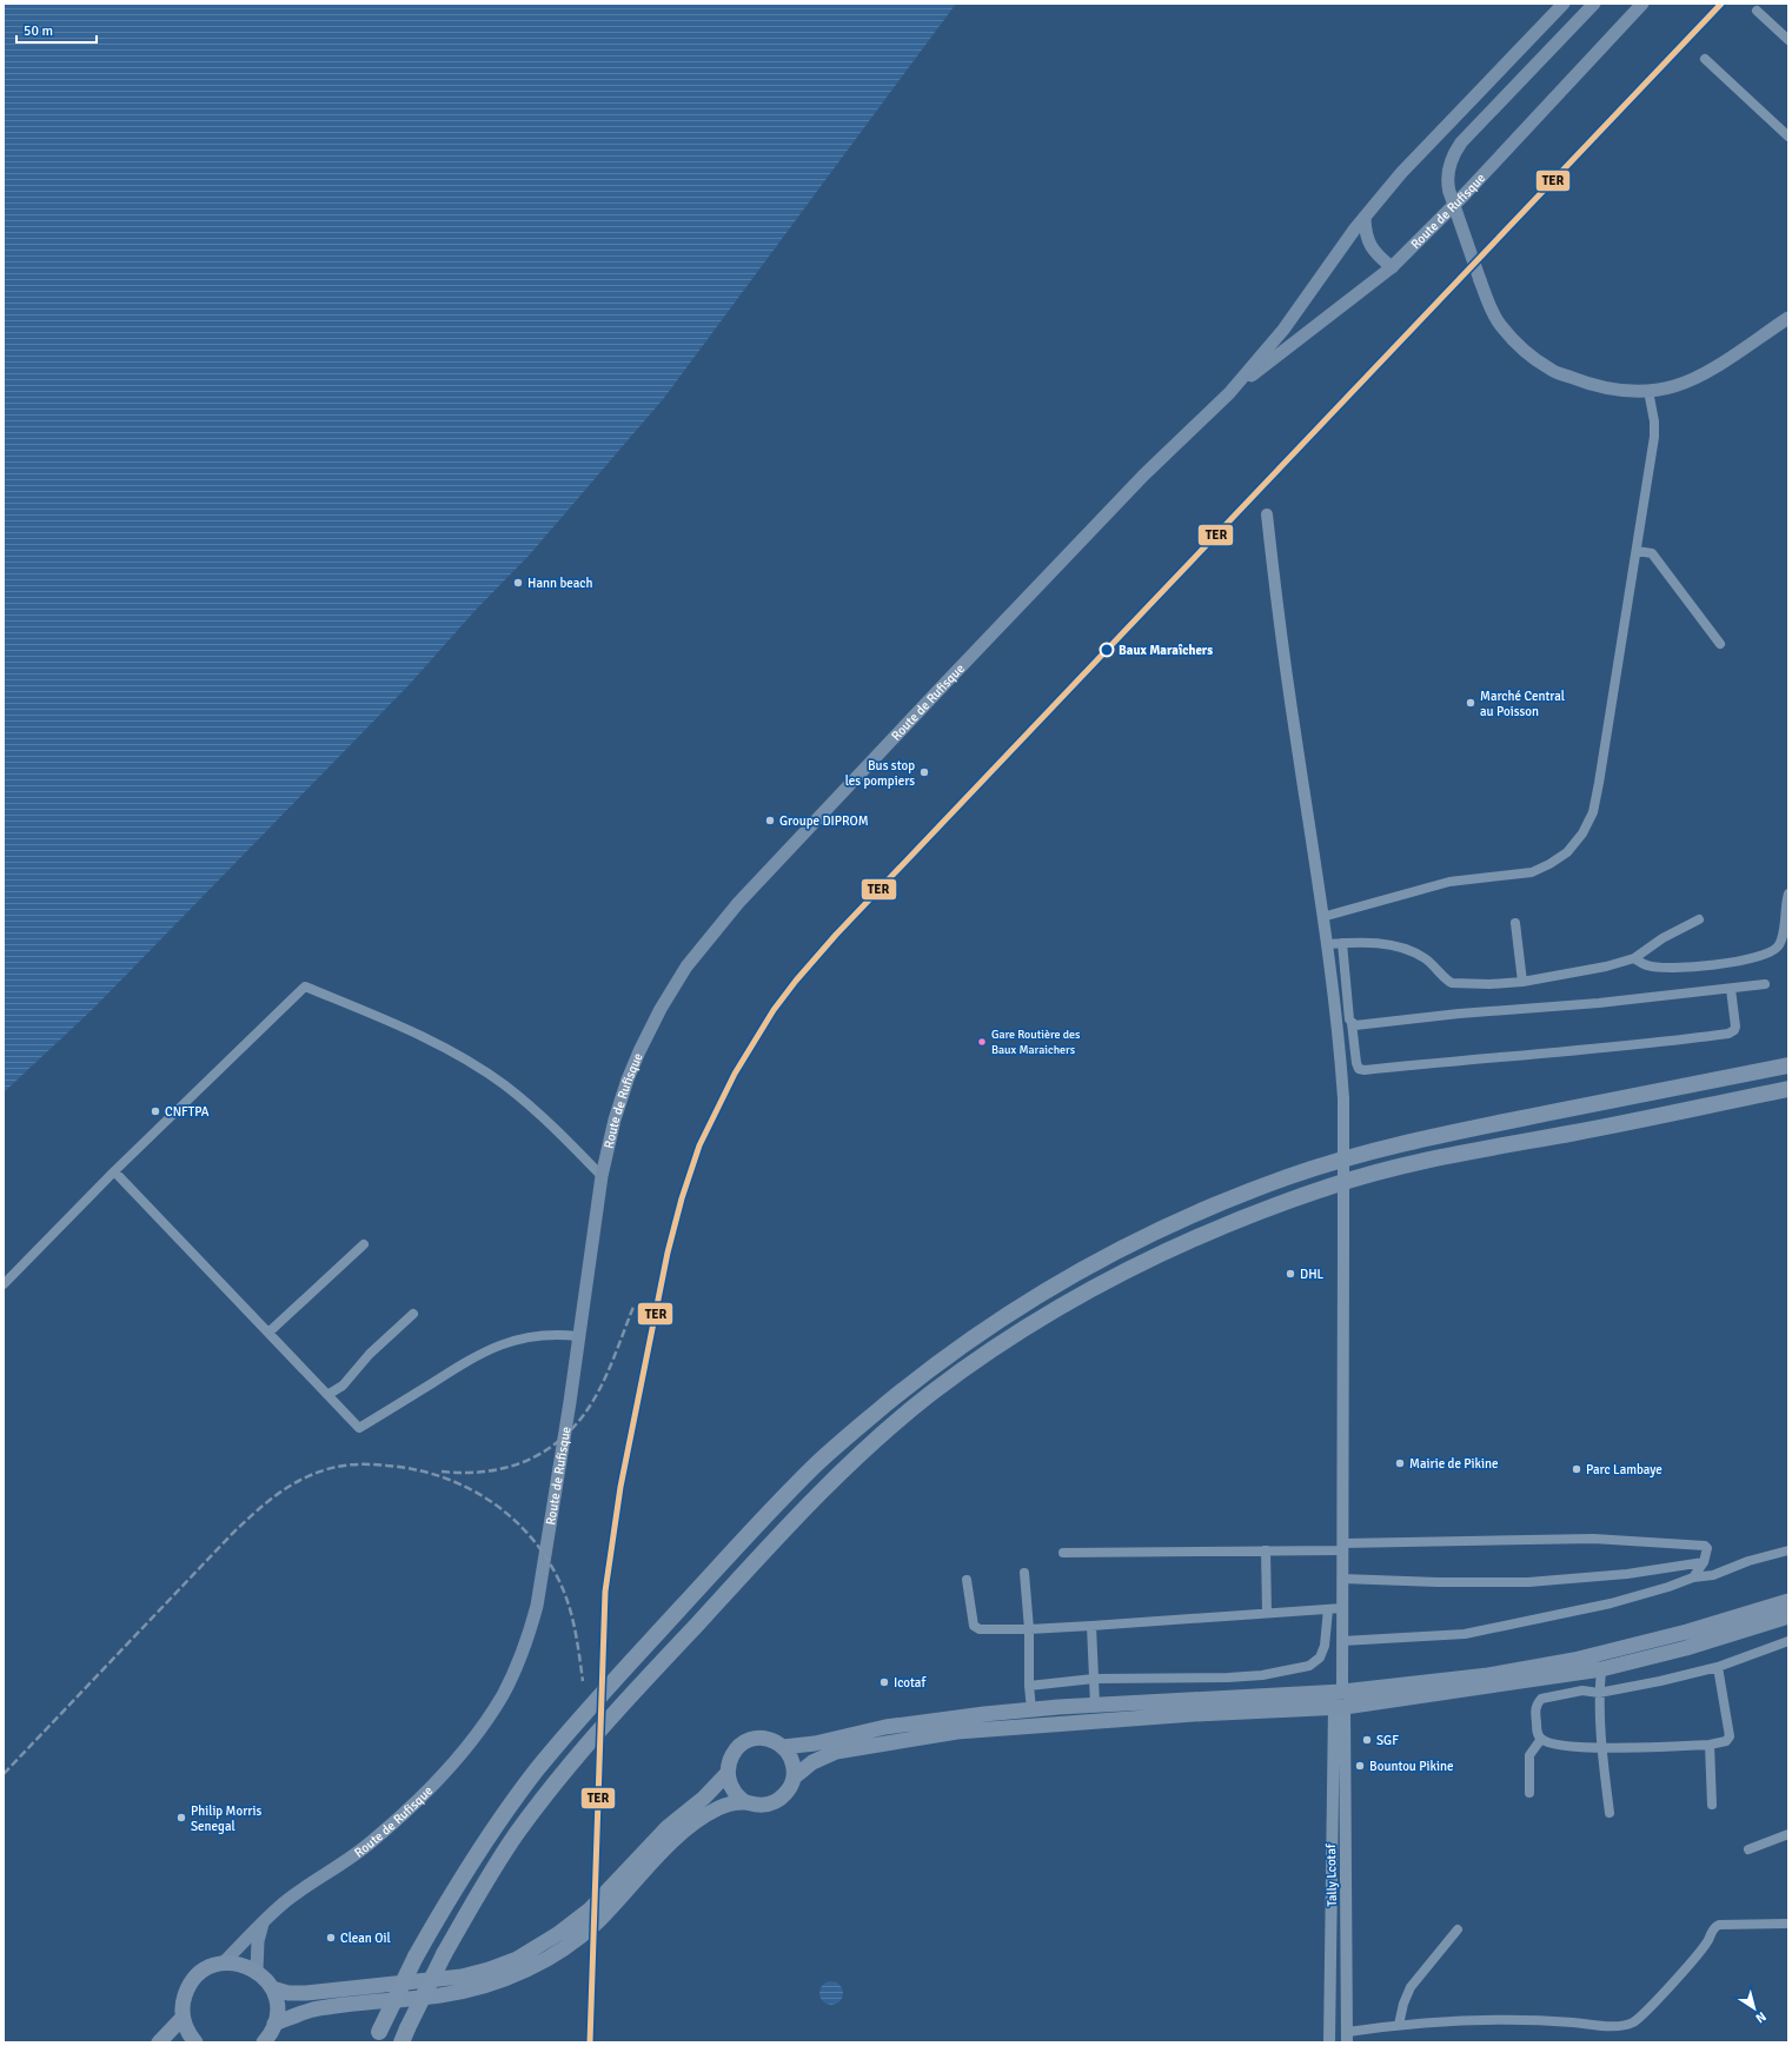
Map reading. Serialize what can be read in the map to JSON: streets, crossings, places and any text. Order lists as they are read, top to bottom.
{
  "streets": {
    "main road": ["Route de Rufisque"],
    "street": ["Tally Lcotaf"]
  },
  "places": [
    "Hann beach",
    "Baux Maraîchers",
    "Marché Central au Poisson",
    "Bus stop les pompiers",
    "Groupe DIPROM",
    "Gare Routière des Baux Maraichers",
    "CNFTPA",
    "DHL",
    "Mairie de Pikine",
    "Parc Lambaye",
    "Icotaf",
    "SGF",
    "Bountou Pikine",
    "Philip Morris Senegal",
    "Clean Oil"
  ],
  "lines": ["transit line TER"],
  "scale_bar": "50 m",
  "north": "bottom right"
}
